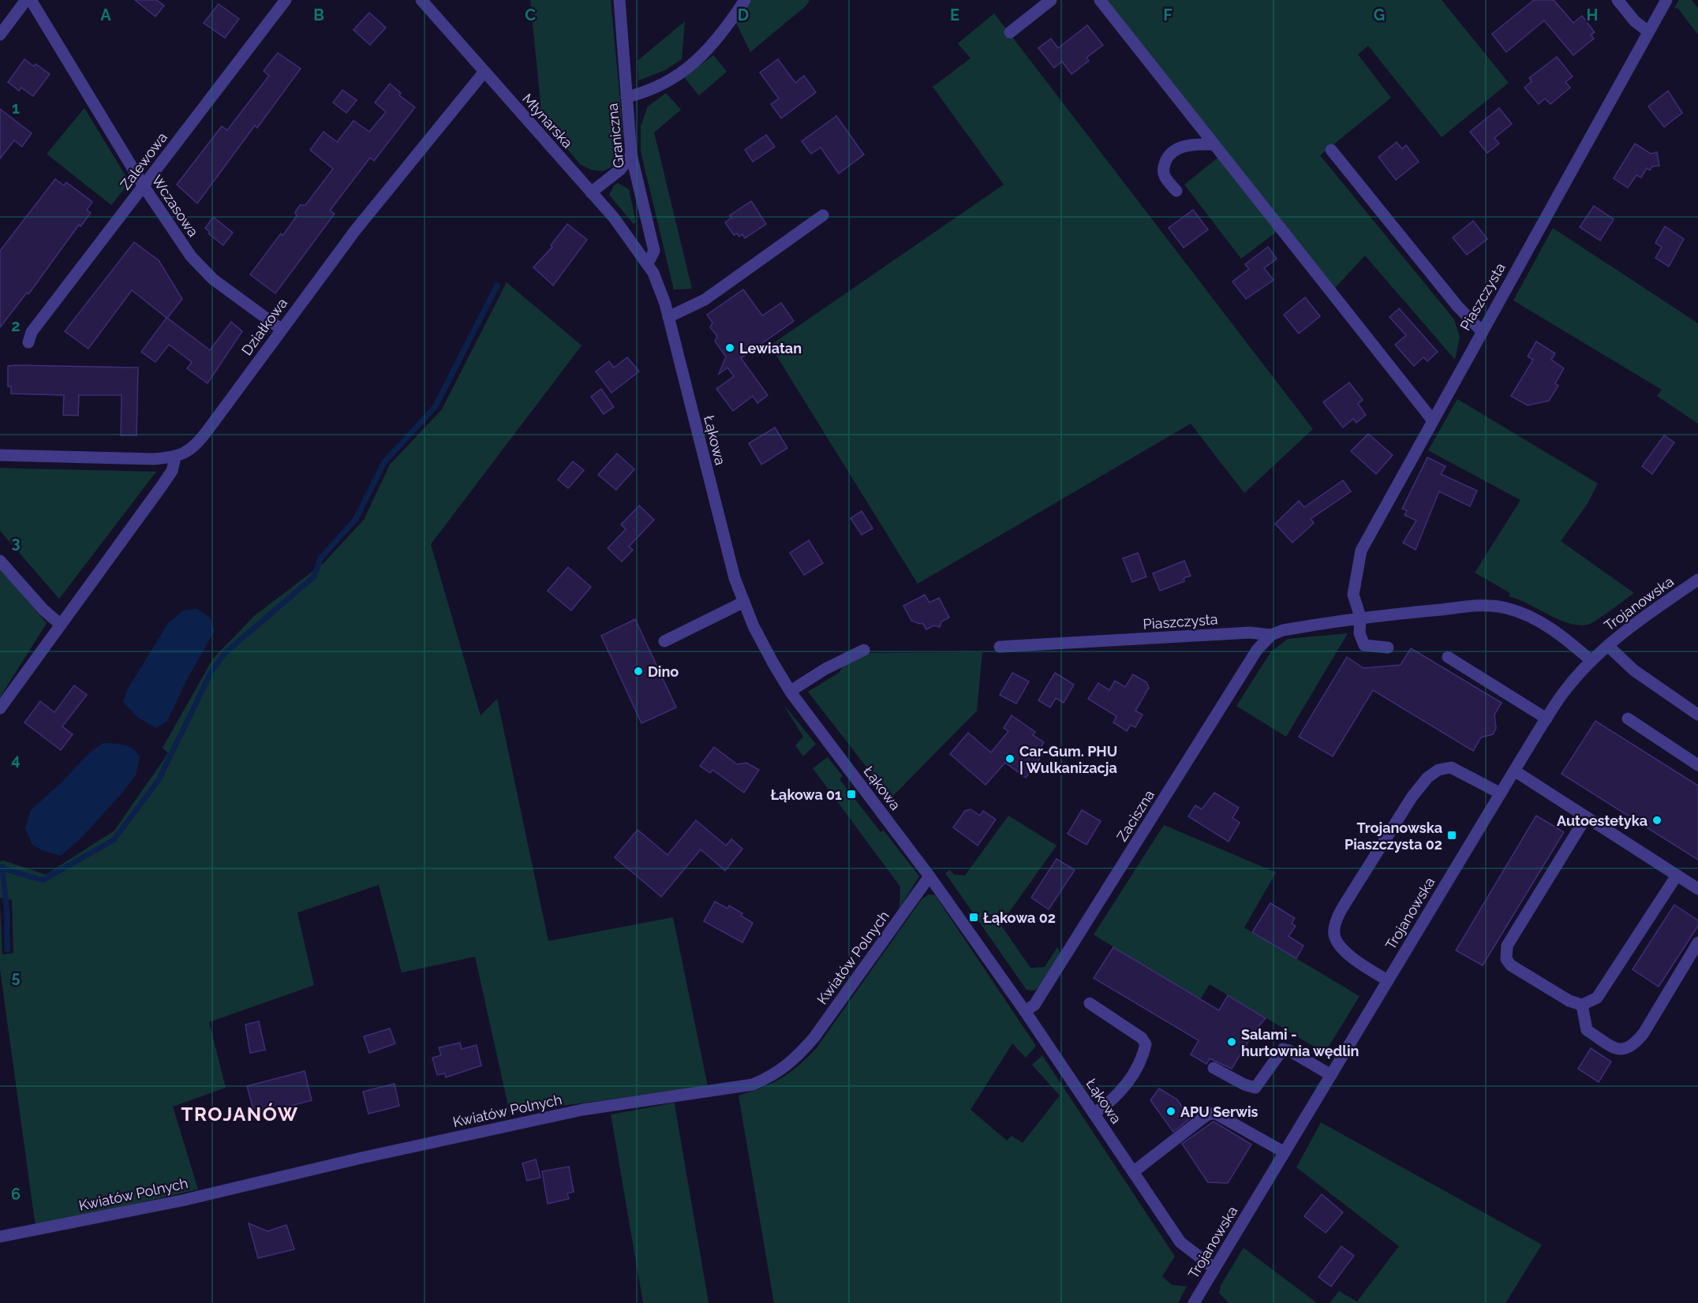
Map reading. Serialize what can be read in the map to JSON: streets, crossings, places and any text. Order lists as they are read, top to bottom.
{
  "streets": {
    "street": [
      "Młynarska",
      "Graniczna",
      "Zalewowa",
      "Wczasowa",
      "Piaszczysta",
      "Działkowa",
      "Łąkowa",
      "Trojanowska",
      "Zaciszna",
      "Kwiatów Polnych"
    ]
  },
  "crossings": [
    ["Młynarska", "Graniczna"],
    ["Młynarska", "Działkowa"],
    ["Młynarska", "Łąkowa"],
    ["Graniczna", "Łąkowa"],
    ["Zalewowa", "Wczasowa"],
    ["Wczasowa", "Działkowa"],
    ["Piaszczysta", "Trojanowska"],
    ["Piaszczysta", "Zaciszna"],
    ["Łąkowa", "Trojanowska"],
    ["Łąkowa", "Zaciszna"],
    ["Łąkowa", "Kwiatów Polnych"]
  ],
  "districts": ["TROJANÓW"],
  "places": {
    "other": [
      "Lewiatan",
      "Dino",
      "Car-Gum. PHU | Wulkanizacja",
      "Autoestetyka",
      "Salami - hurtownia wędlin",
      "APU Serwis"
    ],
    "transit": ["Łąkowa 01", "Trojanowska Piaszczysta 02", "Łąkowa 02"]
  },
  "grid": {
    "columns": [
      "A",
      "B",
      "C",
      "D",
      "E",
      "F",
      "G",
      "H"
    ],
    "rows": [
      "1",
      "2",
      "3",
      "4",
      "5",
      "6"
    ]
  }
}
